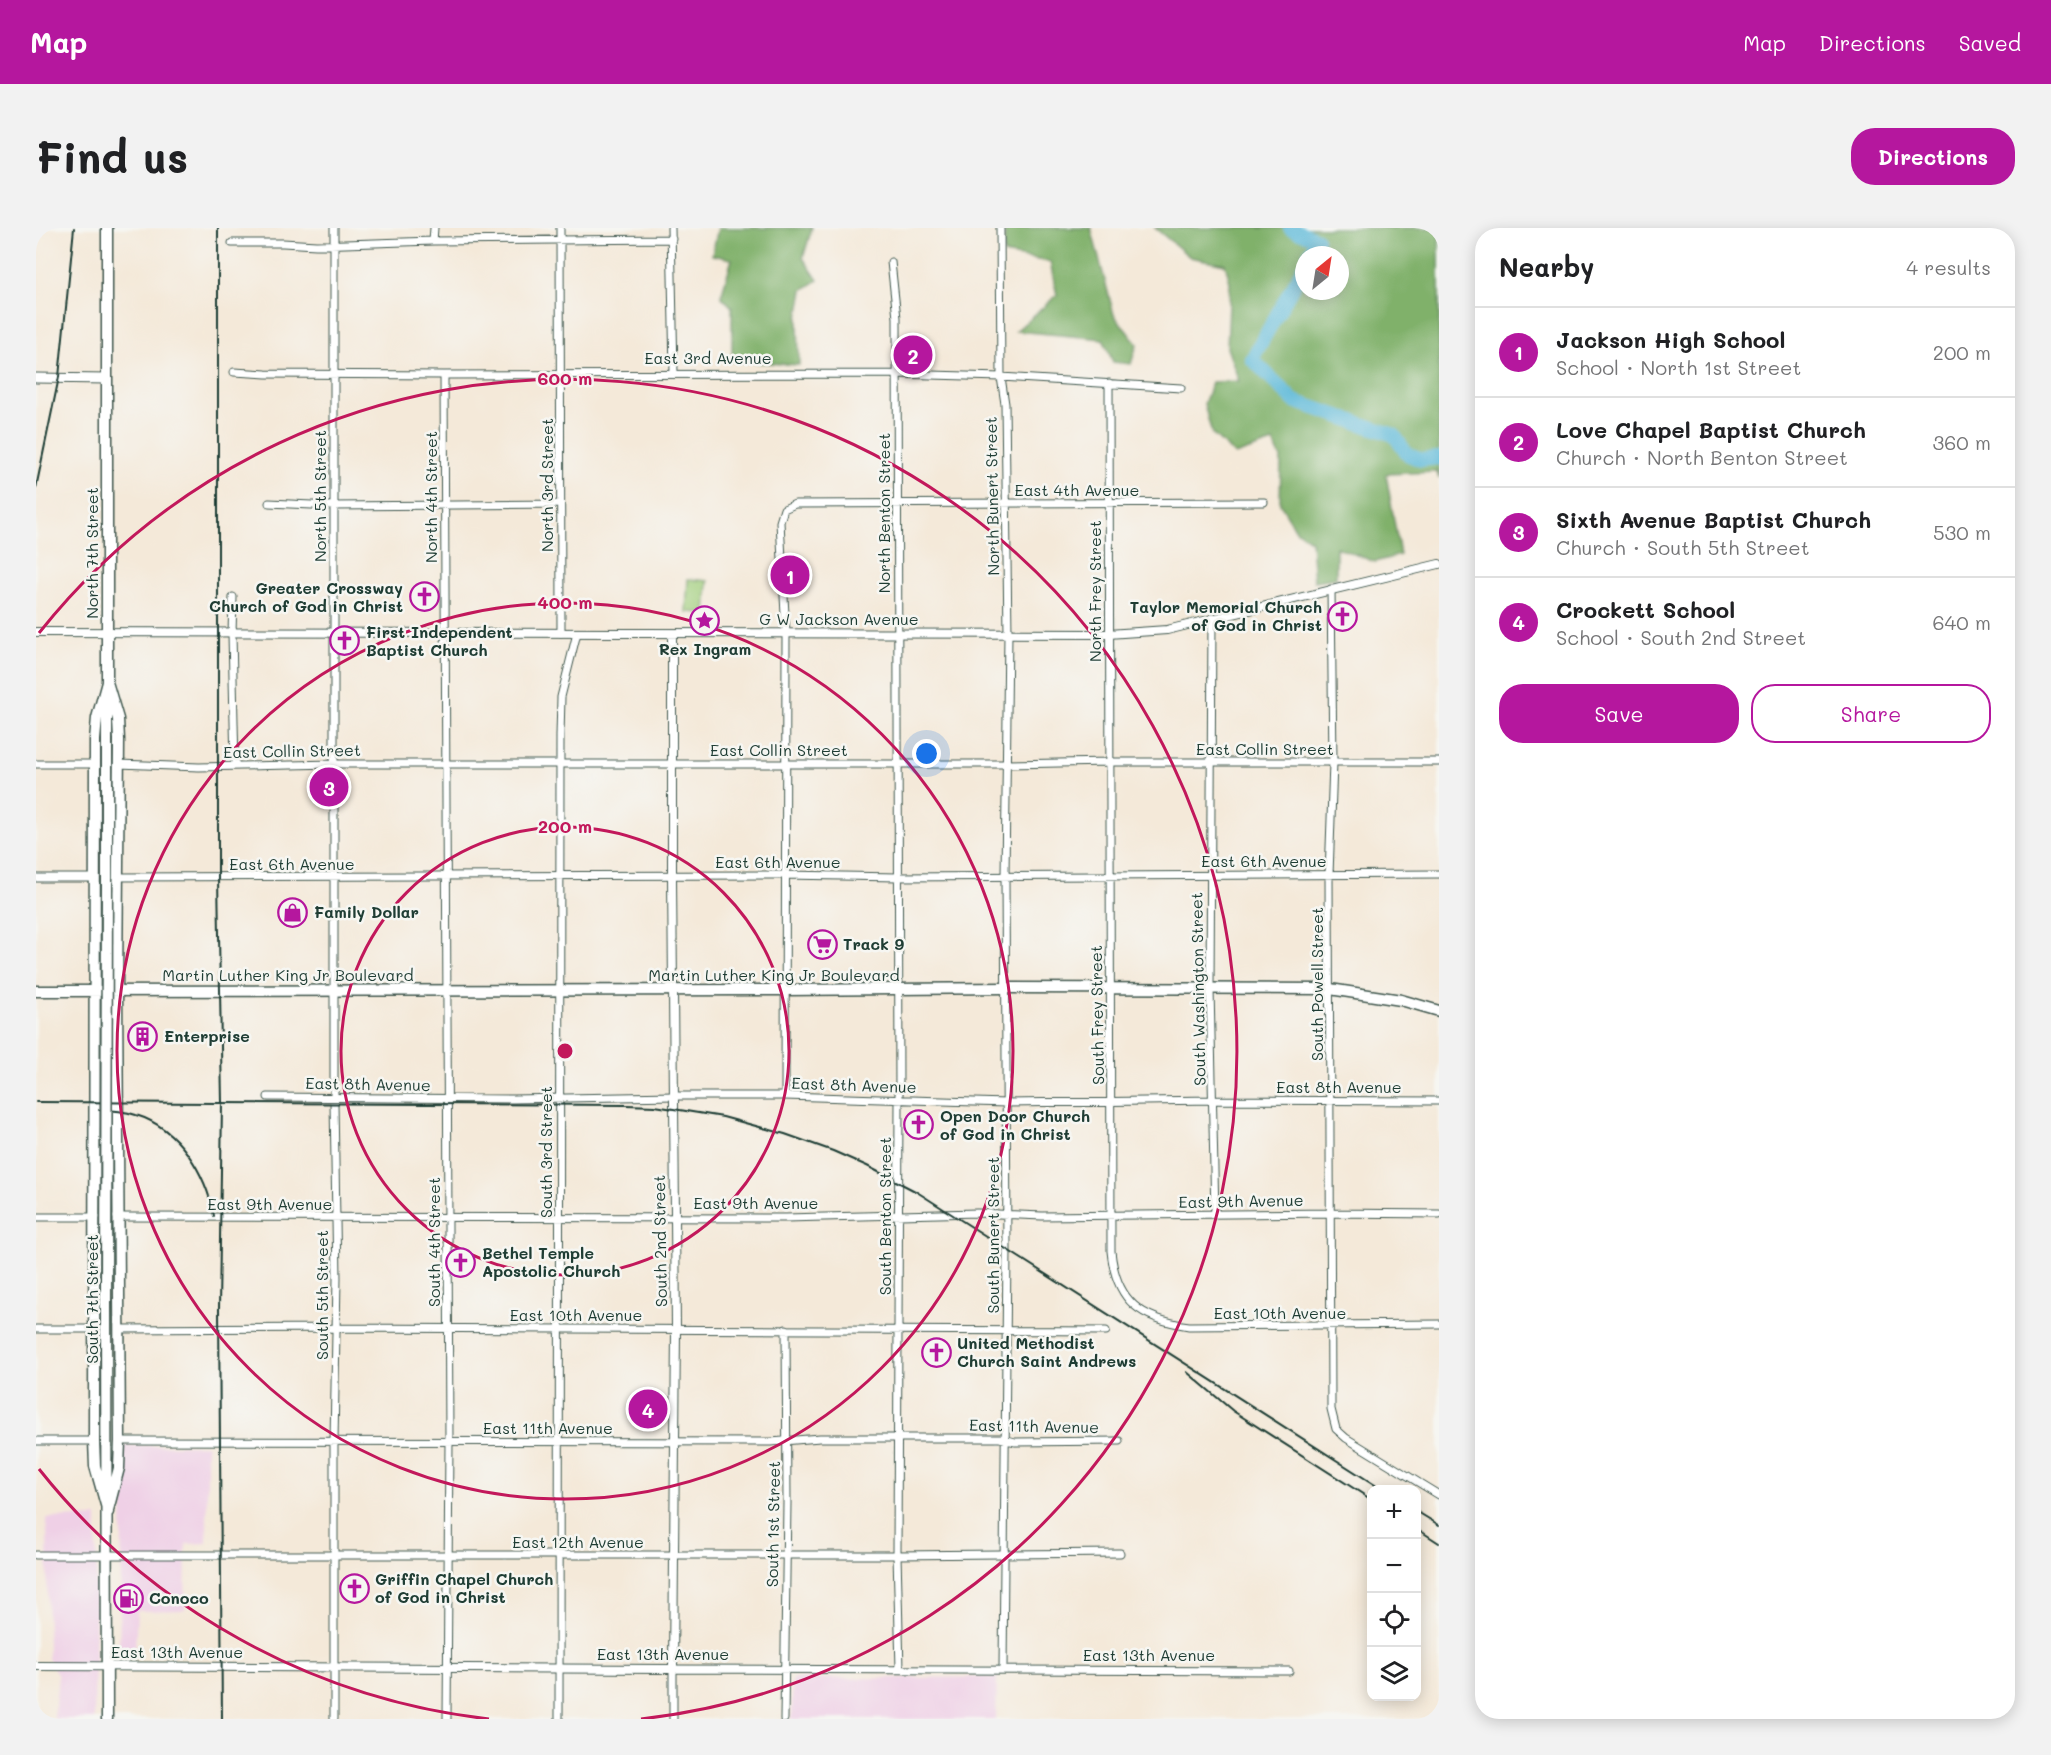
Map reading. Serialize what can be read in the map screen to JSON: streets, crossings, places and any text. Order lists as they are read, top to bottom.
{
  "streets": {
    "main road": ["North 7th Street", "Martin Luther King Jr Boulevard", "South 7th Street"],
    "street": [
      "East 3rd Avenue",
      "North 3rd Street",
      "East 4th Avenue",
      "North 5th Street",
      "North Bunert Street",
      "North 4th Street",
      "North Benton Street",
      "North Frey Street",
      "G W Jackson Avenue",
      "East Collin Street",
      "East 6th Avenue",
      "South Powell Street",
      "South Washington Street",
      "South Frey Street",
      "East 8th Avenue",
      "South 3rd Street",
      "East 9th Avenue",
      "South Benton Street",
      "South Bunert Street",
      "South 2nd Street",
      "South 4th Street",
      "South 5th Street",
      "East 10th Avenue",
      "East 11th Avenue",
      "South 1st Street",
      "East 12th Avenue",
      "East 13th Avenue"
    ]
  },
  "crossings": [
    ["East 3rd Avenue", "North 3rd Street"],
    ["East 3rd Avenue", "North 5th Street"],
    ["East 3rd Avenue", "North Bunert Street"],
    ["East 3rd Avenue", "North 4th Street"],
    ["East 3rd Avenue", "North Benton Street"],
    ["East 3rd Avenue", "North Frey Street"],
    ["North 3rd Street", "G W Jackson Avenue"],
    ["East 4th Avenue", "North Bunert Street"],
    ["East 4th Avenue", "North Benton Street"],
    ["East 4th Avenue", "North Frey Street"],
    ["East 4th Avenue", "G W Jackson Avenue"],
    ["North 5th Street", "G W Jackson Avenue"],
    ["North 5th Street", "East Collin Street"],
    ["North 5th Street", "South 5th Street"],
    ["North Bunert Street", "G W Jackson Avenue"],
    ["North Bunert Street", "East Collin Street"],
    ["North Bunert Street", "South Bunert Street"],
    ["North 4th Street", "G W Jackson Avenue"],
    ["North 4th Street", "East Collin Street"],
    ["North 4th Street", "South 4th Street"],
    ["North Benton Street", "G W Jackson Avenue"],
    ["North Benton Street", "East Collin Street"],
    ["North Benton Street", "South Benton Street"],
    ["North 7th Street", "G W Jackson Avenue"],
    ["North 7th Street", "East 6th Avenue"],
    ["North 7th Street", "South 7th Street"],
    ["North Frey Street", "G W Jackson Avenue"],
    ["North Frey Street", "East Collin Street"],
    ["North Frey Street", "South Frey Street"],
    ["G W Jackson Avenue", "South Powell Street"],
    ["G W Jackson Avenue", "South Washington Street"],
    ["G W Jackson Avenue", "South 2nd Street"],
    ["East Collin Street", "South Powell Street"],
    ["East Collin Street", "South Washington Street"],
    ["East Collin Street", "South Frey Street"],
    ["East Collin Street", "South 3rd Street"],
    ["East Collin Street", "South Benton Street"],
    ["East Collin Street", "South Bunert Street"],
    ["East Collin Street", "South 2nd Street"],
    ["East Collin Street", "South 4th Street"],
    ["East Collin Street", "South 5th Street"],
    ["East 6th Avenue", "South Powell Street"],
    ["East 6th Avenue", "South Washington Street"],
    ["East 6th Avenue", "South Frey Street"],
    ["East 6th Avenue", "South 3rd Street"],
    ["East 6th Avenue", "South Benton Street"],
    ["East 6th Avenue", "South Bunert Street"],
    ["East 6th Avenue", "South 2nd Street"],
    ["East 6th Avenue", "South 4th Street"],
    ["East 6th Avenue", "South 5th Street"],
    ["East 6th Avenue", "South 7th Street"],
    ["Martin Luther King Jr Boulevard", "South Powell Street"],
    ["Martin Luther King Jr Boulevard", "South Washington Street"],
    ["Martin Luther King Jr Boulevard", "South Frey Street"],
    ["Martin Luther King Jr Boulevard", "South 3rd Street"],
    ["Martin Luther King Jr Boulevard", "South Benton Street"],
    ["Martin Luther King Jr Boulevard", "South Bunert Street"],
    ["Martin Luther King Jr Boulevard", "South 2nd Street"],
    ["Martin Luther King Jr Boulevard", "South 4th Street"],
    ["Martin Luther King Jr Boulevard", "South 5th Street"],
    ["South Powell Street", "East 8th Avenue"],
    ["South Powell Street", "East 9th Avenue"],
    ["South Powell Street", "East 10th Avenue"],
    ["South Washington Street", "East 8th Avenue"],
    ["South Washington Street", "East 9th Avenue"],
    ["South Frey Street", "East 8th Avenue"],
    ["South Frey Street", "East 9th Avenue"],
    ["South Frey Street", "East 10th Avenue"],
    ["East 8th Avenue", "South 3rd Street"],
    ["East 8th Avenue", "South Benton Street"],
    ["East 8th Avenue", "South Bunert Street"],
    ["East 8th Avenue", "South 2nd Street"],
    ["East 8th Avenue", "South 4th Street"],
    ["East 8th Avenue", "South 5th Street"],
    ["South 3rd Street", "East 9th Avenue"],
    ["South 3rd Street", "East 10th Avenue"],
    ["South 3rd Street", "East 11th Avenue"],
    ["South 3rd Street", "East 12th Avenue"],
    ["South 3rd Street", "East 13th Avenue"],
    ["East 9th Avenue", "South Benton Street"],
    ["East 9th Avenue", "South Bunert Street"],
    ["East 9th Avenue", "South 2nd Street"],
    ["East 9th Avenue", "South 4th Street"],
    ["East 9th Avenue", "South 5th Street"],
    ["South Benton Street", "East 10th Avenue"],
    ["South Benton Street", "East 11th Avenue"],
    ["South Benton Street", "East 12th Avenue"],
    ["South Benton Street", "East 13th Avenue"],
    ["South Bunert Street", "East 10th Avenue"],
    ["South Bunert Street", "East 11th Avenue"],
    ["South Bunert Street", "East 12th Avenue"],
    ["South Bunert Street", "East 13th Avenue"],
    ["South 2nd Street", "East 10th Avenue"],
    ["South 2nd Street", "East 11th Avenue"],
    ["South 2nd Street", "East 12th Avenue"],
    ["South 2nd Street", "East 13th Avenue"],
    ["South 4th Street", "East 10th Avenue"],
    ["South 4th Street", "East 11th Avenue"],
    ["South 4th Street", "East 12th Avenue"],
    ["South 4th Street", "East 13th Avenue"],
    ["South 5th Street", "East 10th Avenue"],
    ["South 5th Street", "East 11th Avenue"],
    ["South 5th Street", "East 12th Avenue"],
    ["South 5th Street", "East 13th Avenue"],
    ["South 7th Street", "East 12th Avenue"],
    ["South 7th Street", "East 13th Avenue"],
    ["East 10th Avenue", "South 1st Street"],
    ["East 11th Avenue", "South 1st Street"],
    ["South 1st Street", "East 12th Avenue"],
    ["South 1st Street", "East 13th Avenue"]
  ],
  "places": {
    "church": [
      "Greater Crossway Church of God in Christ",
      "Taylor Memorial Church of God in Christ",
      "First Independent Baptist Church",
      "Open Door Church of God in Christ",
      "Bethel Temple Apostolic Church",
      "United Methodist Church Saint Andrews",
      "Griffin Chapel Church of God in Christ"
    ],
    "place": ["Rex Ingram"],
    "shop": ["Family Dollar"],
    "supermarket": ["Track 9"],
    "building": ["Enterprise"],
    "fuel station": ["Conoco"]
  },
  "north": "top right",
  "page": {
    "header": "Map",
    "nav": ["Map", "Directions", "Saved"],
    "buttons": [
      "Directions",
      ["Save", "Share"]
    ],
    "title": "Find us",
    "heading": ["Nearby", "4 results"],
    "list": [
      {
        "mark": "1",
        "name": "Jackson High School",
        "note": "School · North 1st Street",
        "value": "200 m"
      },
      {
        "mark": "2",
        "name": "Love Chapel Baptist Church",
        "note": "Church · North Benton Street",
        "value": "360 m"
      },
      {
        "mark": "3",
        "name": "Sixth Avenue Baptist Church",
        "note": "Church · South 5th Street",
        "value": "530 m"
      },
      {
        "mark": "4",
        "name": "Crockett School",
        "note": "School · South 2nd Street",
        "value": "640 m"
      }
    ],
    "pins": [
      "2",
      "1",
      "3",
      "4"
    ],
    "map_buttons": ["+", "−"]
  },
  "rings": ["600 m", "400 m", "200 m"]
}
